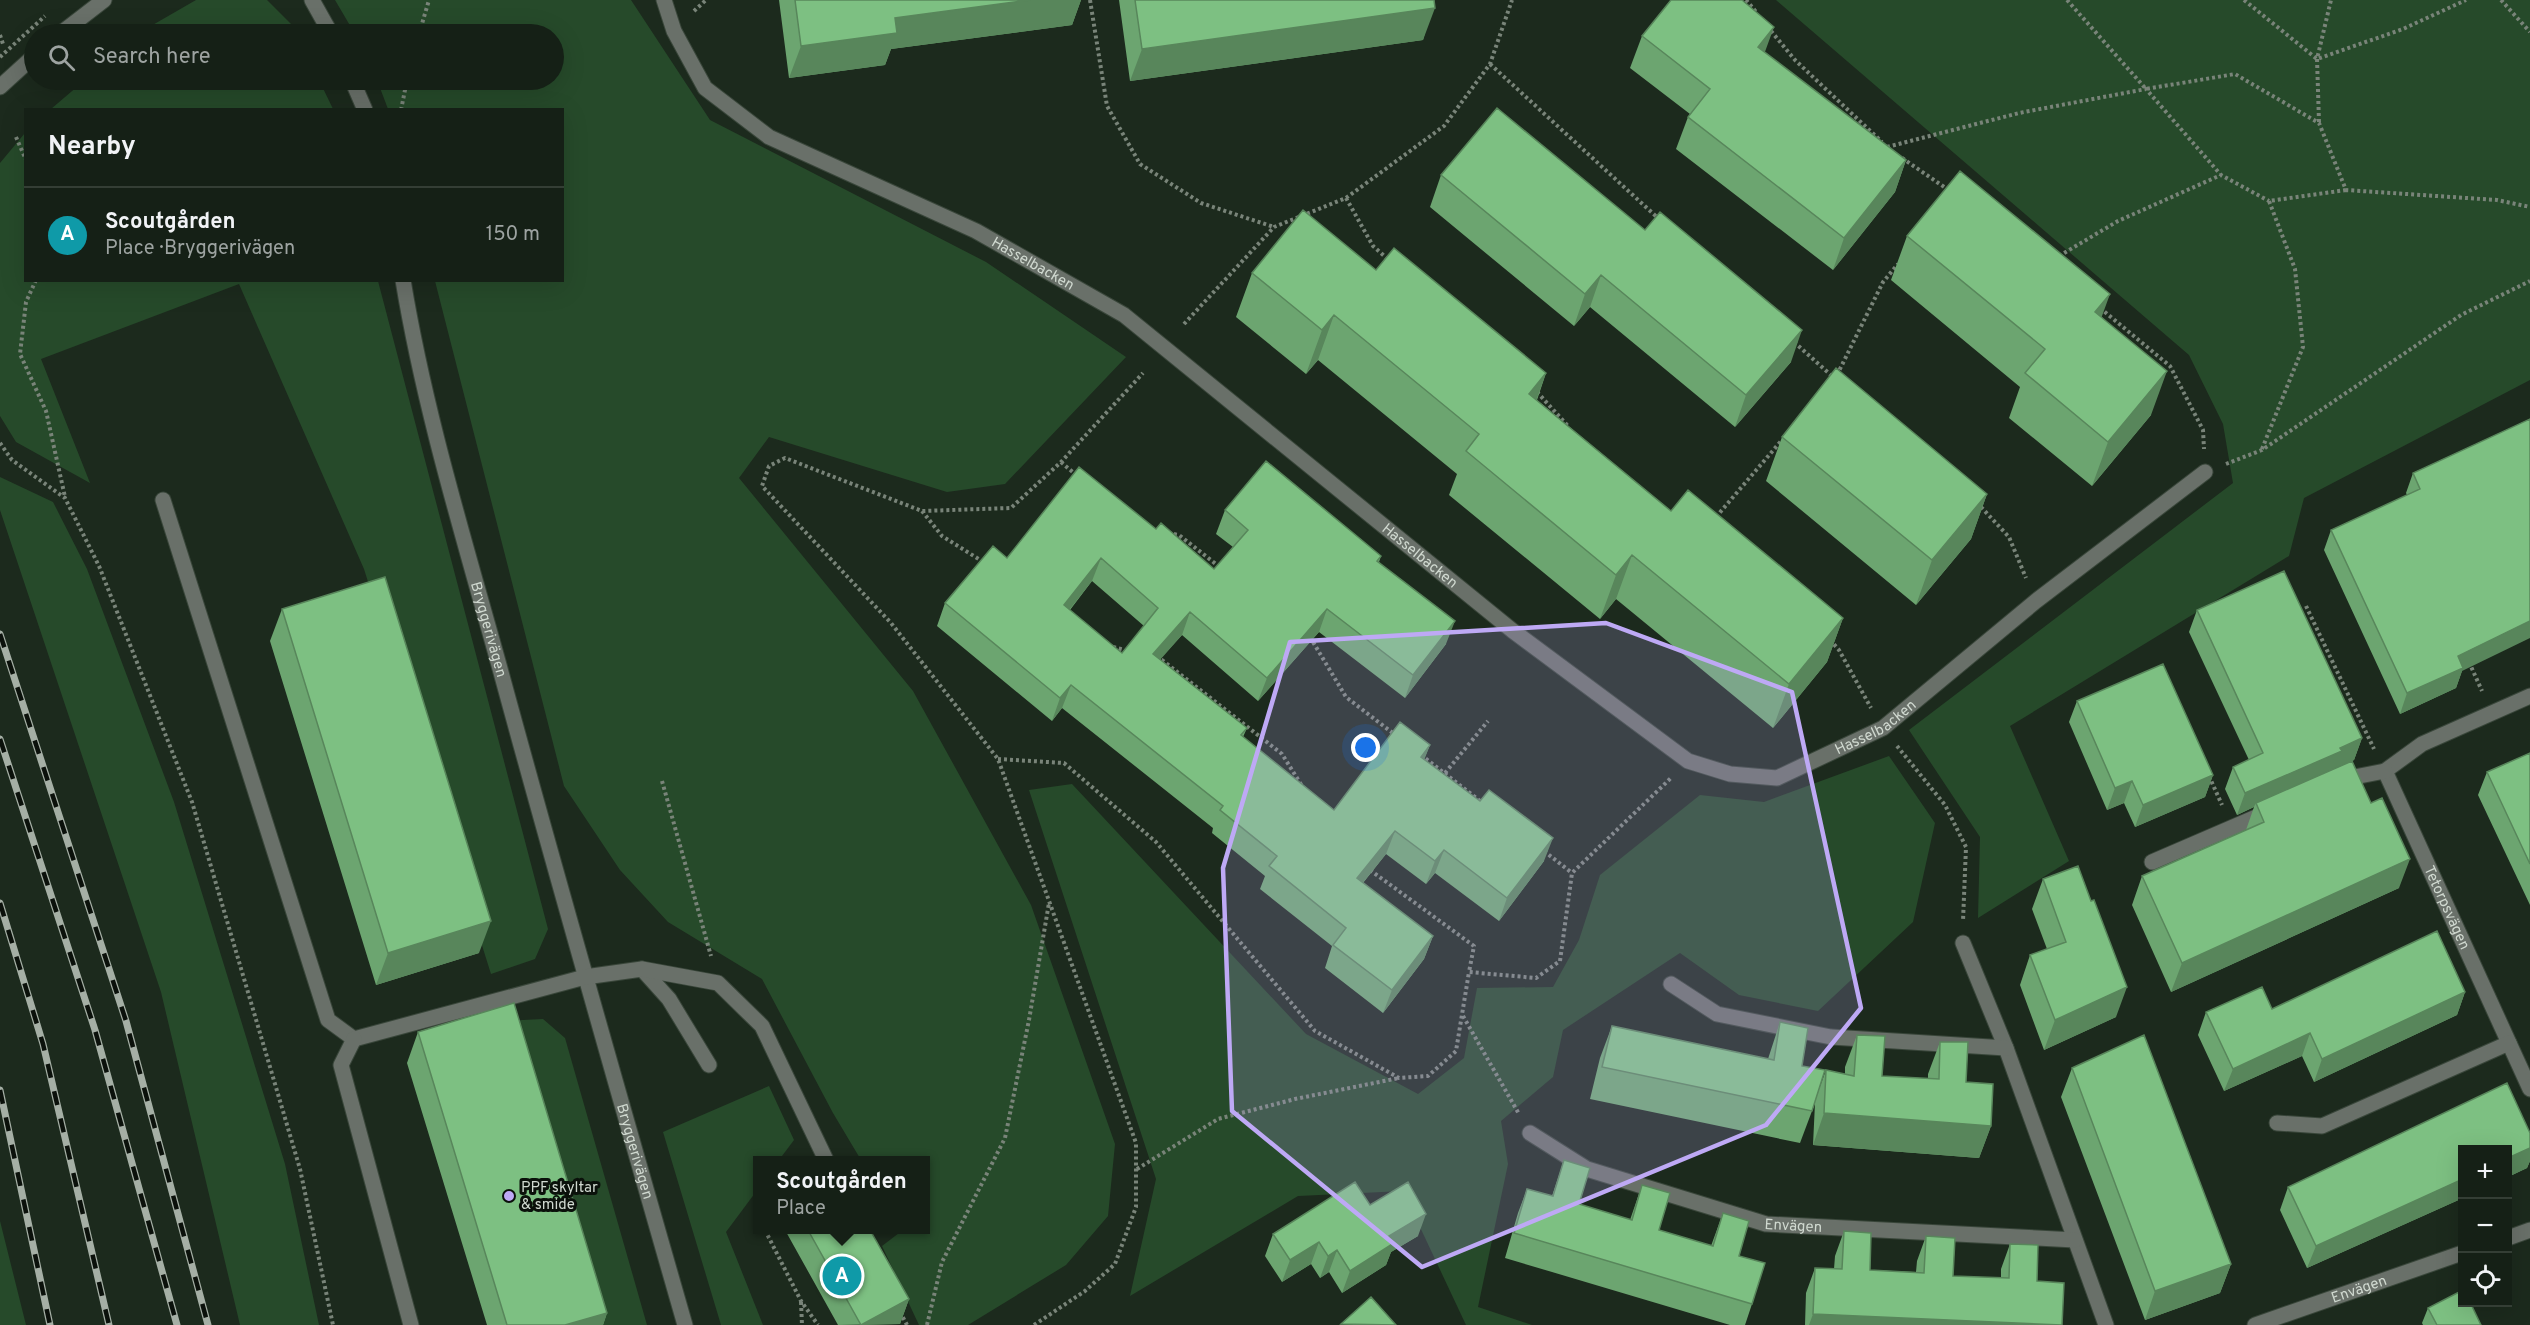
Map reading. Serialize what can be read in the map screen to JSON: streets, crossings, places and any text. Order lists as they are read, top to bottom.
{
  "streets": {
    "street": [
      "Hasselbacken",
      "Bryggerivägen",
      "Tetorpsvägen",
      "Envägen"
    ]
  },
  "places": ["PPF skyltar & smide"],
  "page": {
    "search": "Search here",
    "heading": "Nearby",
    "list": [
      {
        "mark": "A",
        "name": "Scoutgården",
        "note": "Place · Bryggerivägen",
        "value": "150 m"
      }
    ],
    "map_buttons": ["+", "−"],
    "popup": ["Scoutgården", "Place"],
    "pins": "A"
  }
}
